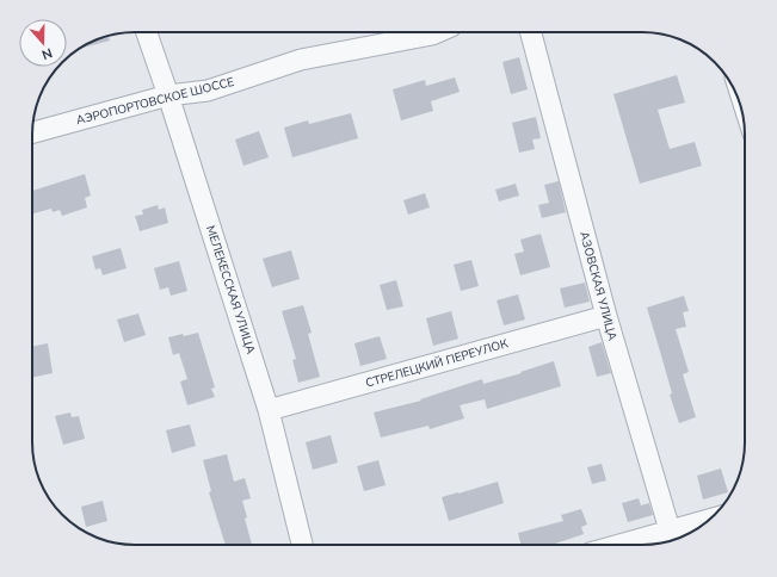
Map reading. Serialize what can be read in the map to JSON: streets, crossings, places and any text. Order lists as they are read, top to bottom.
{
  "streets": {
    "street": [
      "АЭРОПОРТОВСКОЕ ШОССЕ",
      "АЗОВСКАЯ УЛИЦА",
      "МЕЛЕКЕССКАЯ УЛИЦА",
      "СТРЕЛЕЦКИЙ ПЕРЕУЛОК"
    ]
  },
  "crossings": [
    ["АЭРОПОРТОВСКОЕ ШОССЕ", "МЕЛЕКЕССКАЯ УЛИЦА"],
    ["АЗОВСКАЯ УЛИЦА", "СТРЕЛЕЦКИЙ ПЕРЕУЛОК"],
    ["МЕЛЕКЕССКАЯ УЛИЦА", "СТРЕЛЕЦКИЙ ПЕРЕУЛОК"]
  ],
  "north": "bottom"
}
